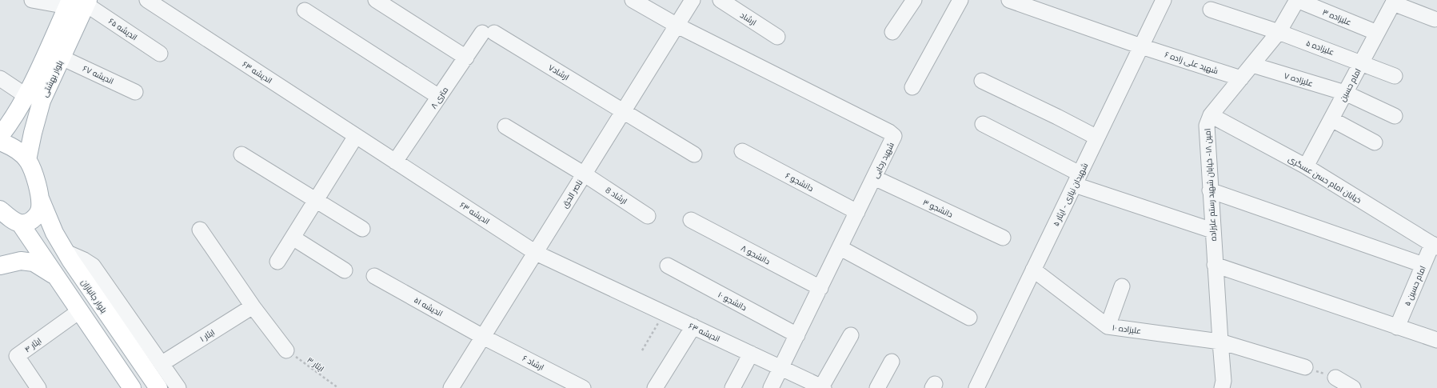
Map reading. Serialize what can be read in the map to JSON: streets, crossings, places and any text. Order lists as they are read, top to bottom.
{
  "streets": {
    "main road": ["بلوار بهشتی", "بلوار جانبازان"],
    "street": [
      "علیزاده ۳",
      "ارشاد",
      "اندیشه ۶۵",
      "علیزاده ۵",
      "شهید علی زاده ۶",
      "اندیشه ۶۳",
      "ارشاد۷",
      "اندیشه ۶۷",
      "علیزاده ۷",
      "امام حسین",
      "۸ متری",
      "شهید رجایی",
      "خیابان امام حسن عسگری",
      "دانشجو ۶",
      "امین ۱۸- خيابان شهيد رستم عليزاده",
      "ناصر الحق",
      "شهیدان نیازی - ایثار ۵",
      "ارشاد 8",
      "دانشجو ۳",
      "دانشجو ۸",
      "امام حسین ۵",
      "دانشجو ۱۰",
      "اندیشه ۵۱",
      "علیزاده ۱۰",
      "ایثار ۱",
      "ایثار ۴",
      "ارشاد ۶"
    ],
    "path": ["ایثار ۳"]
  },
  "crossings": [
    ["علیزاده ۳", "امام حسین"],
    ["علیزاده ۳", "امین ۱۸- خيابان شهيد رستم عليزاده"],
    ["اندیشه ۶۵", "بلوار بهشتی"],
    ["علیزاده ۵", "امام حسین"],
    ["علیزاده ۵", "امین ۱۸- خيابان شهيد رستم عليزاده"],
    ["شهید علی زاده ۶", "امین ۱۸- خيابان شهيد رستم عليزاده"],
    ["شهید علی زاده ۶", "شهیدان نیازی - ایثار ۵"],
    ["اندیشه ۶۳", "۸ متری"],
    ["اندیشه ۶۳", "شهید رجایی"],
    ["اندیشه ۶۳", "ناصر الحق"],
    ["ارشاد۷", "۸ متری"],
    ["ارشاد۷", "ناصر الحق"],
    ["اندیشه ۶۷", "بلوار بهشتی"],
    ["علیزاده ۷", "امام حسین"],
    ["علیزاده ۷", "امین ۱۸- خيابان شهيد رستم عليزاده"],
    ["امام حسین", "خیابان امام حسن عسگری"],
    ["شهید رجایی", "دانشجو ۶"],
    ["شهید رجایی", "ناصر الحق"],
    ["شهید رجایی", "دانشجو ۳"],
    ["شهید رجایی", "دانشجو ۸"],
    ["شهید رجایی", "دانشجو ۱۰"],
    ["خیابان امام حسن عسگری", "امین ۱۸- خيابان شهيد رستم عليزاده"],
    ["خیابان امام حسن عسگری", "امام حسین ۵"],
    ["امین ۱۸- خيابان شهيد رستم عليزاده", "علیزاده ۱۰"],
    ["ناصر الحق", "ارشاد 8"],
    ["ناصر الحق", "اندیشه ۵۱"],
    ["ناصر الحق", "ارشاد ۶"],
    ["شهیدان نیازی - ایثار ۵", "علیزاده ۱۰"],
    ["اندیشه ۵۱", "ارشاد ۶"]
  ]
}
